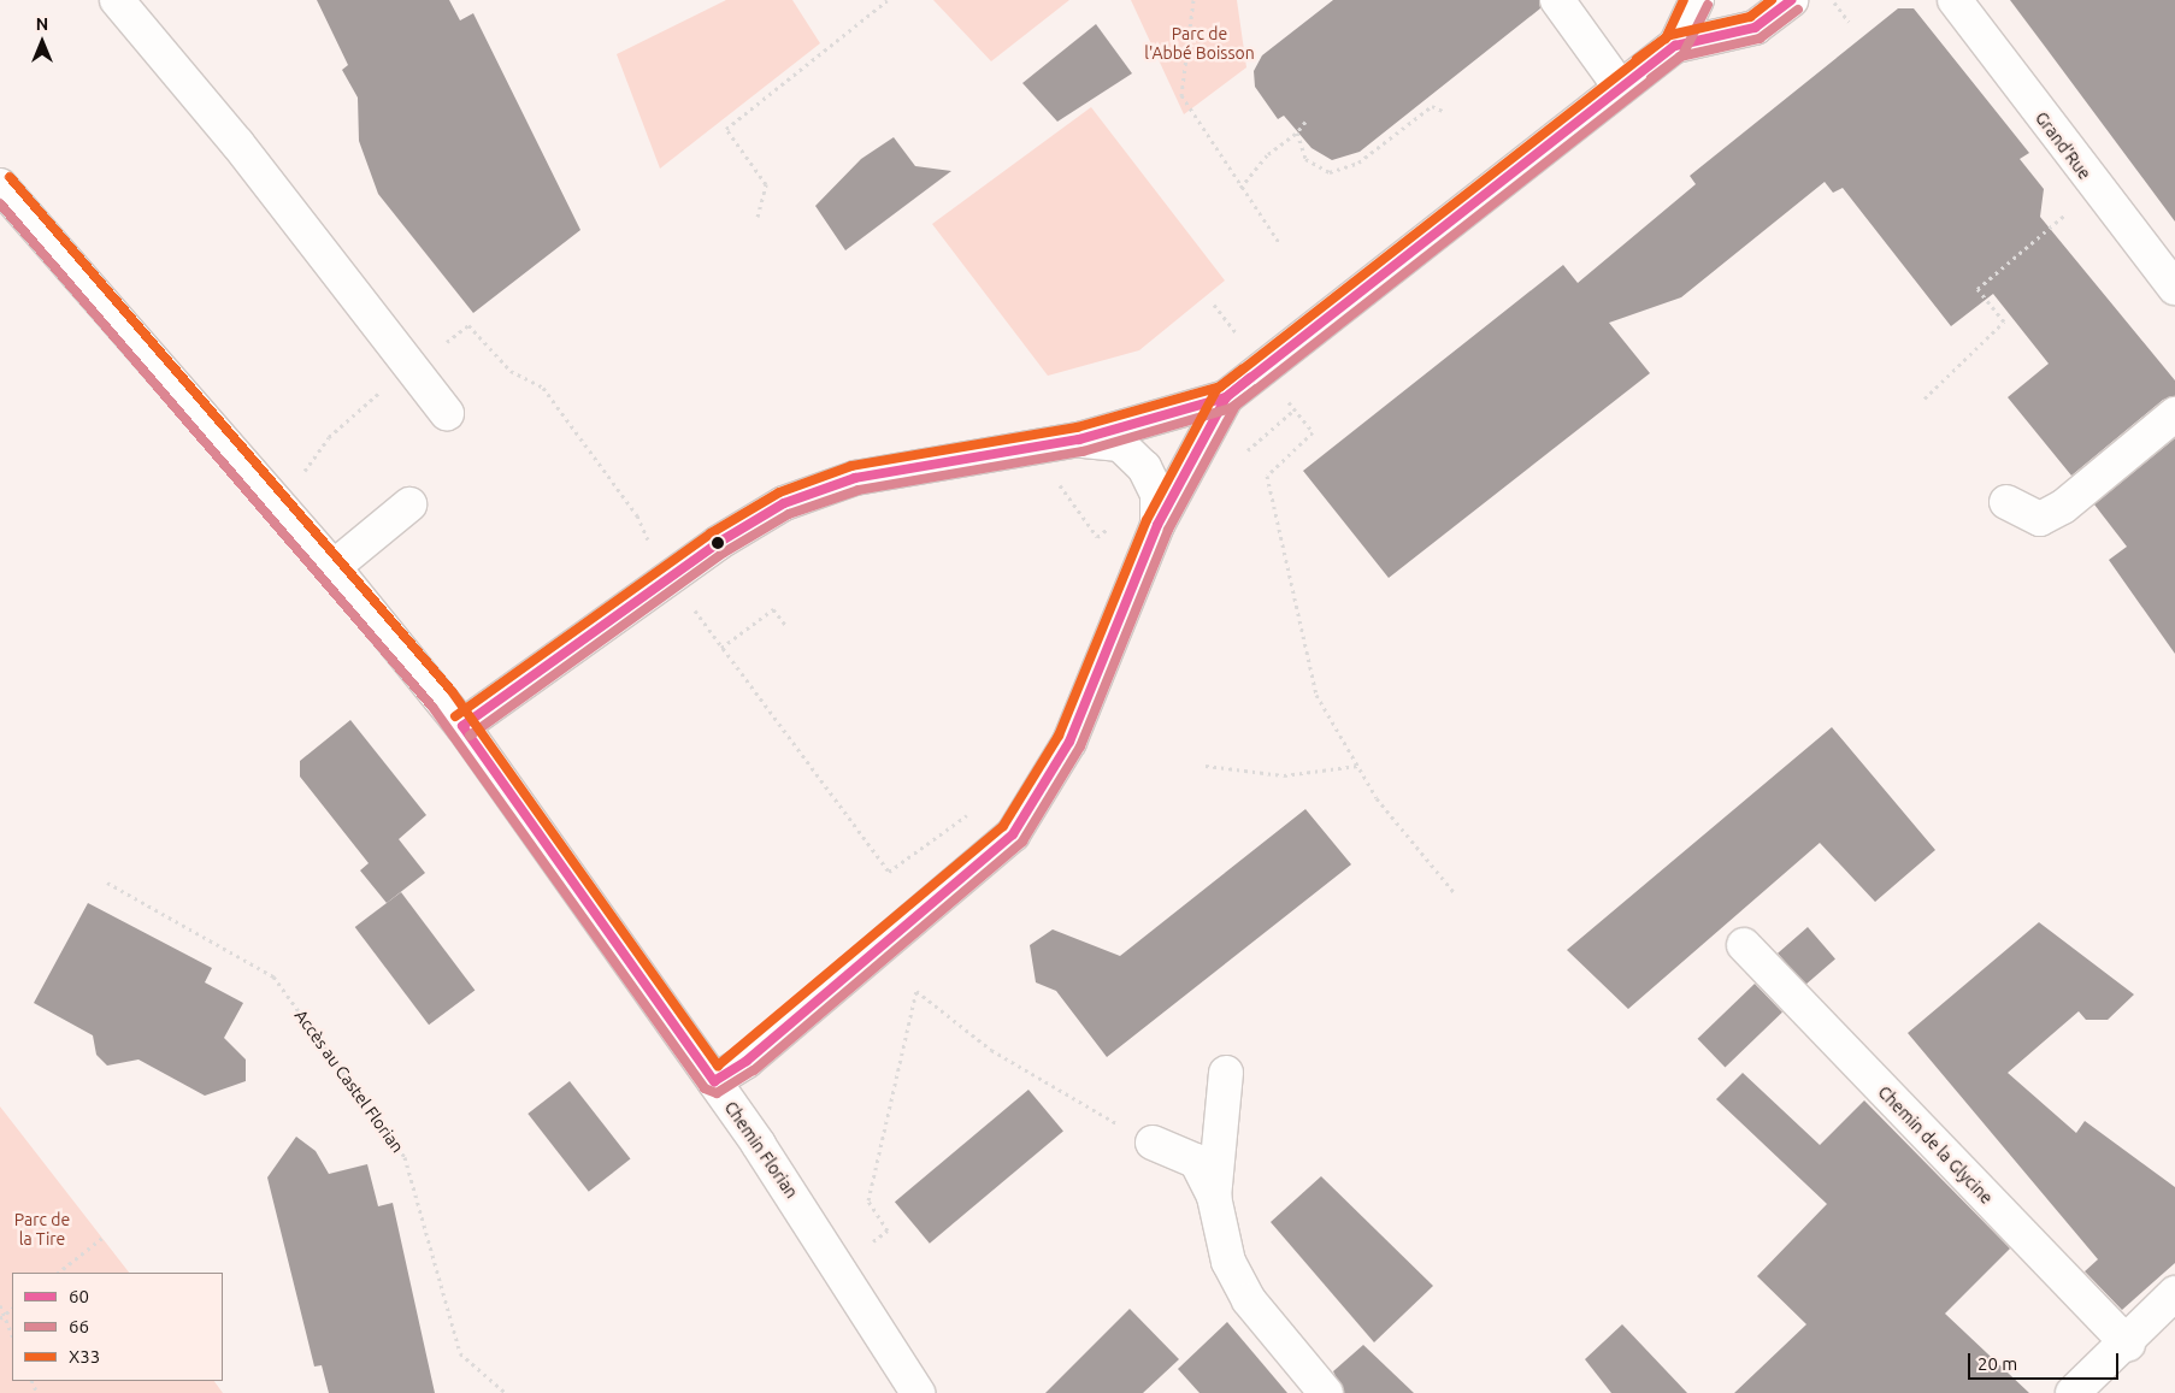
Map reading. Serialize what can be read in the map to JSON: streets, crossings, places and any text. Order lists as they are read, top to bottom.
{
  "streets": {
    "street": ["Grand'Rue", "Chemin de la Glycine", "Chemin Florian"],
    "path": ["Accès au Castel Florian"]
  },
  "parks": ["Parc de l'Abbé Boisson", "Parc de la Tire"],
  "lines": ["transit line 60", "transit line X33", "transit line 66"],
  "legend": ["60", "66", "X33"],
  "scale_bar": "20 m",
  "north": "top"
}
